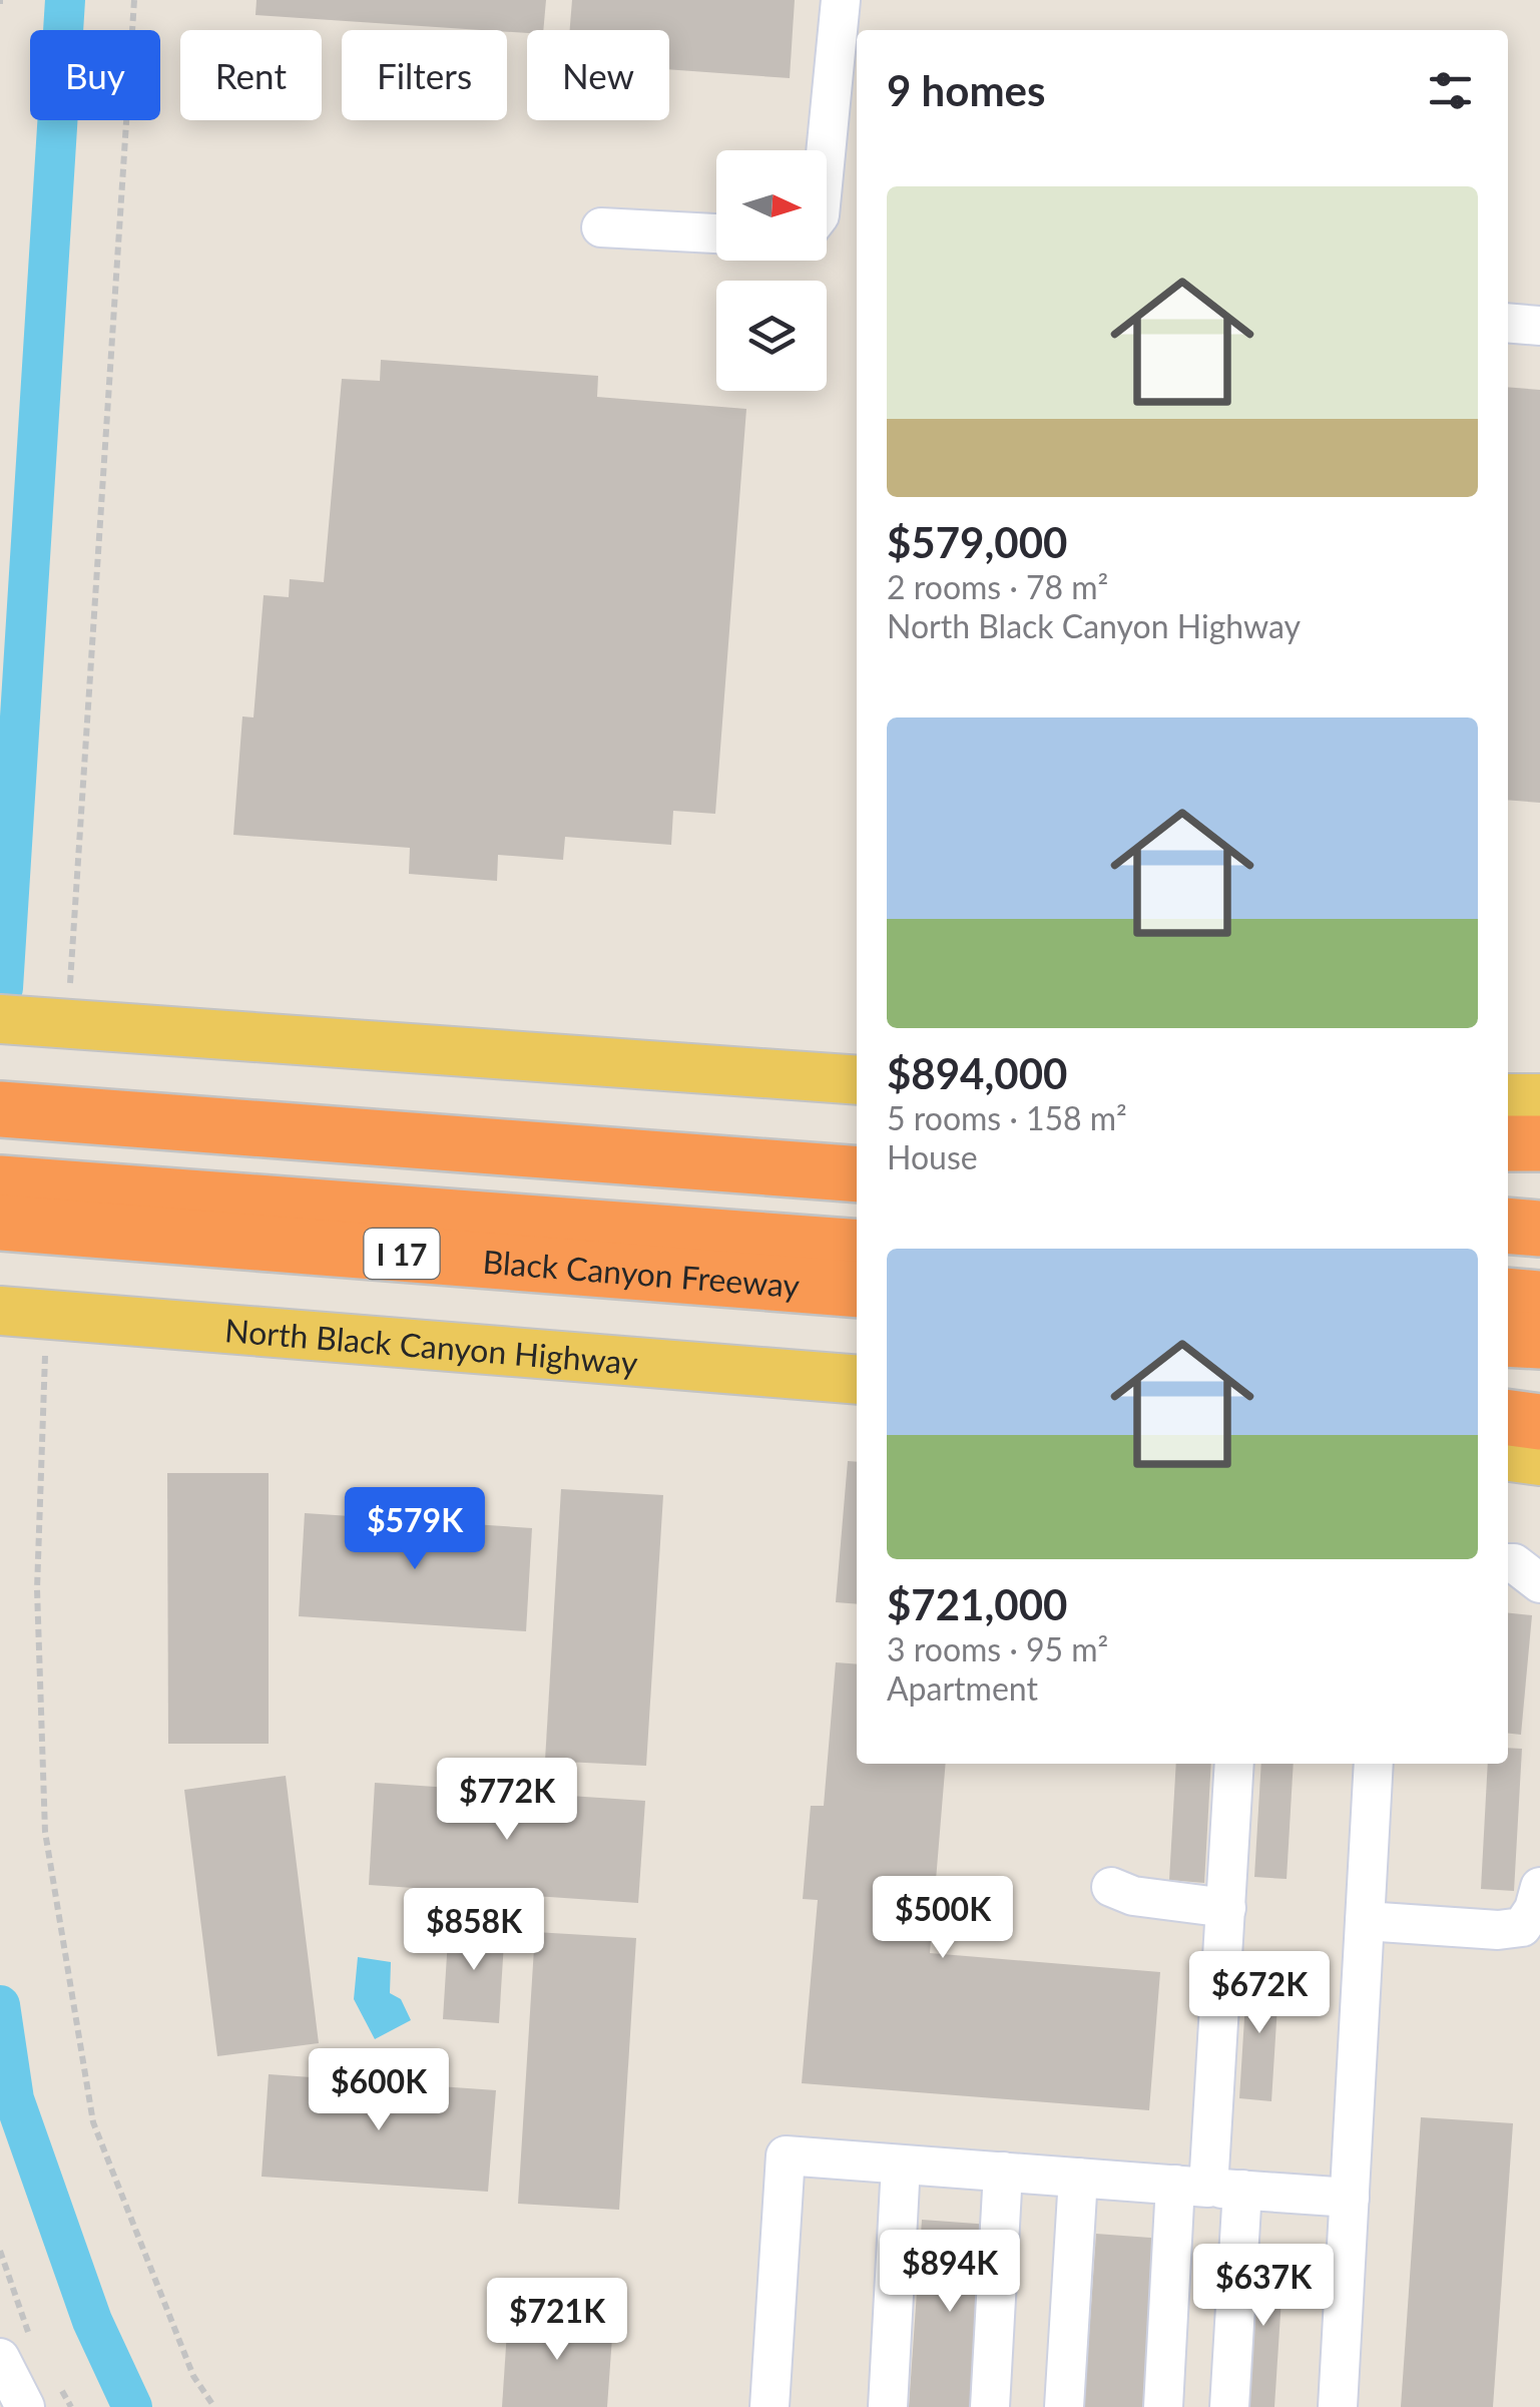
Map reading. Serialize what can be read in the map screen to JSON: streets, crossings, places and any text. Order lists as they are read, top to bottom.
{
  "streets": {
    "highway": ["I 17", "Black Canyon Freeway"],
    "main road": ["North Black Canyon Highway"]
  },
  "north": "right",
  "page": {
    "chip": [
      "Buy",
      "Rent",
      "Filters",
      "New"
    ],
    "heading": "9 homes",
    "list": [
      {
        "name": "$579,000",
        "note": "2 rooms · 78 m² · North Black Canyon Highway"
      },
      {
        "name": "$894,000",
        "note": "5 rooms · 158 m² · House"
      },
      {
        "name": "$721,000",
        "note": "3 rooms · 95 m² · Apartment"
      }
    ],
    "price": [
      "$579K",
      "$772K",
      "$500K",
      "$858K",
      "$672K",
      "$600K",
      "$894K",
      "$637K",
      "$721K"
    ]
  }
}
